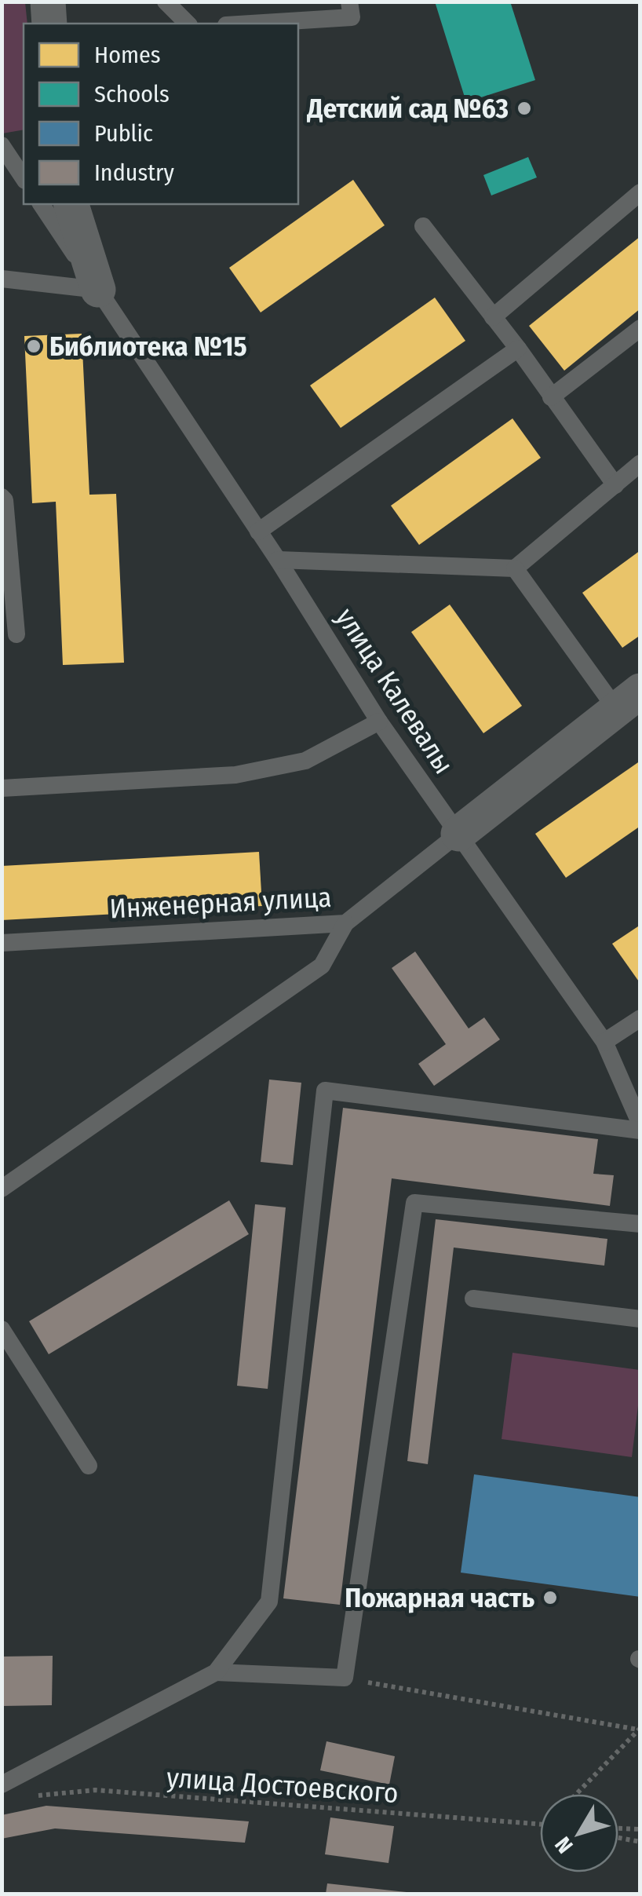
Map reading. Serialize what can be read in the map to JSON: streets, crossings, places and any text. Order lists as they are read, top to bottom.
{
  "streets": {
    "lane": ["улица Калевалы", "Инженерная улица"],
    "path": ["улица Достоевского"]
  },
  "crossings": [
    ["улица Калевалы", "Инженерная улица"]
  ],
  "places": ["Детский сад №63", "Библиотека №15", "Пожарная часть"],
  "legend": [
    "Homes",
    "Schools",
    "Public",
    "Industry"
  ],
  "north": "bottom left"
}
